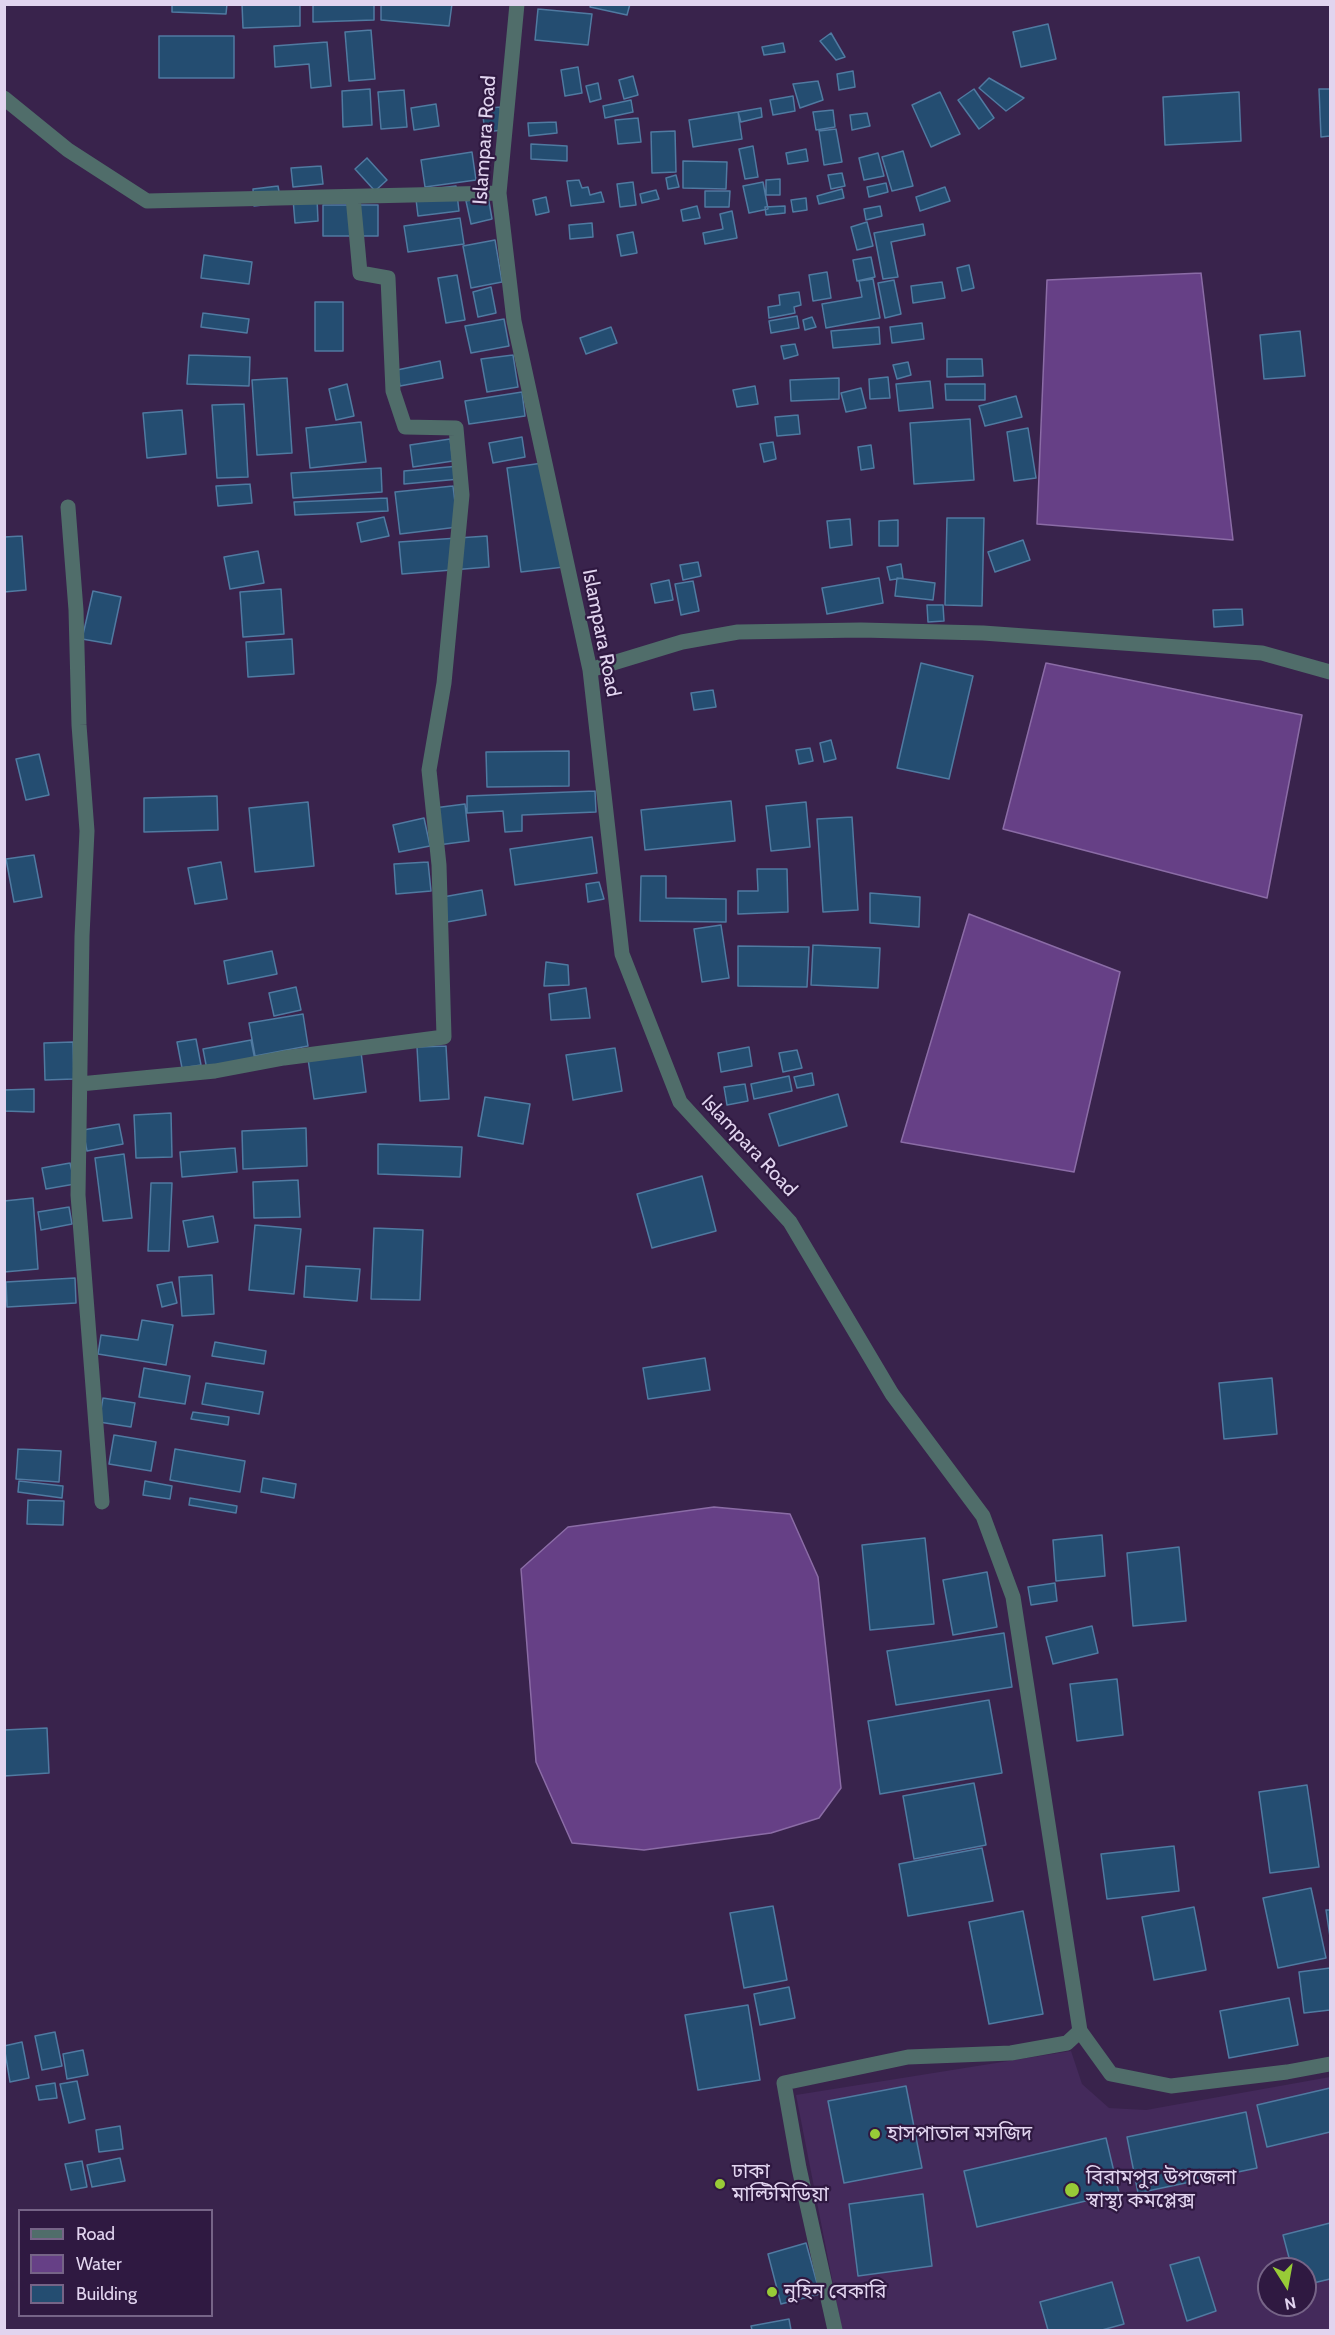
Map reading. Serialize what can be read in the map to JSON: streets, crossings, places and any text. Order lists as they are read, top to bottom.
{
  "streets": {
    "street": ["Islampara Road"]
  },
  "places": [
    "হাসপাতাল মসজিদ",
    "ঢাকা মাল্টিমিডিয়া",
    "বিরামপুর উপজেলা স্বাস্থ্য কমপ্লেক্স",
    "নুহিন বেকারি"
  ],
  "legend": ["Road", "Water", "Building"],
  "north": "bottom"
}
